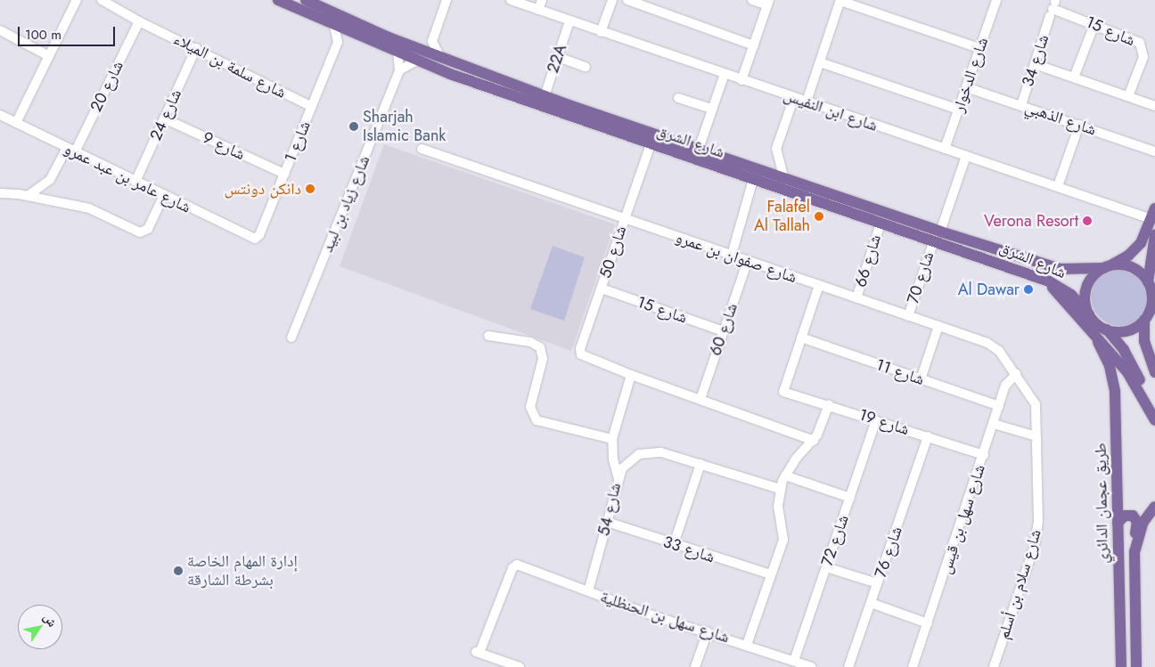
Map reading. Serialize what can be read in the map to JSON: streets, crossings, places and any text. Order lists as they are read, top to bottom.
{
  "streets": {
    "main road": ["شارع الشرق", "طريق عجمان الدائري"],
    "street": [
      "شارع 15",
      "22A",
      "شارع 34",
      "شارع سلمة بن الميلاء",
      "شارع الدخوار",
      "شارع 20",
      "شارع ابن النفيس",
      "شارع 24",
      "شارع الذهبي",
      "شارع 1",
      "شارع 9",
      "شارع عامر بن عبد عمرو",
      "شارع زياد بن لبيد",
      "شارع 50",
      "شارع صفوان بن عمرو",
      "شارع 66",
      "شارع 70",
      "شارع 60",
      "شارع 11",
      "شارع 19",
      "شارع 54",
      "شارع سهل بن قيس",
      "شارع 72",
      "شارع 33",
      "شارع 76",
      "شارع سلام بن أسلم",
      "شارع سهل بن الحنظلية"
    ]
  },
  "crossings": [
    ["شارع 15", "شارع 34"],
    ["شارع 15", "شارع 50"],
    ["شارع 15", "شارع 60"],
    ["22A", "شارع ابن النفيس"],
    ["22A", "شارع الشرق"],
    ["شارع 34", "شارع الذهبي"],
    ["شارع سلمة بن الميلاء", "شارع 20"],
    ["شارع سلمة بن الميلاء", "شارع 24"],
    ["شارع سلمة بن الميلاء", "شارع 1"],
    ["شارع الدخوار", "شارع ابن النفيس"],
    ["شارع الدخوار", "شارع الذهبي"],
    ["شارع 20", "شارع عامر بن عبد عمرو"],
    ["شارع ابن النفيس", "شارع 70"],
    ["شارع 24", "شارع 9"],
    ["شارع 24", "شارع عامر بن عبد عمرو"],
    ["شارع 1", "شارع 9"],
    ["شارع 1", "شارع عامر بن عبد عمرو"],
    ["شارع الشرق", "شارع زياد بن لبيد"],
    ["شارع الشرق", "شارع 50"],
    ["شارع الشرق", "شارع 66"],
    ["شارع الشرق", "شارع 70"],
    ["شارع 50", "شارع صفوان بن عمرو"],
    ["شارع 50", "شارع 54"],
    ["شارع صفوان بن عمرو", "شارع 66"],
    ["شارع صفوان بن عمرو", "شارع 70"],
    ["شارع صفوان بن عمرو", "شارع 60"],
    ["شارع صفوان بن عمرو", "شارع سهل بن قيس"],
    ["شارع صفوان بن عمرو", "شارع سلام بن أسلم"],
    ["شارع 11", "شارع 19"],
    ["شارع 11", "شارع سهل بن قيس"],
    ["شارع 19", "شارع سهل بن قيس"],
    ["شارع 19", "شارع 72"],
    ["شارع 19", "شارع 76"],
    ["شارع 54", "شارع 33"],
    ["شارع 54", "شارع سهل بن الحنظلية"],
    ["شارع 72", "شارع سهل بن الحنظلية"]
  ],
  "places": [
    "Sharjah Islamic Bank",
    "دانكن دونتس",
    "Falafel Al Tallah",
    "Verona Resort",
    "Al Dawar",
    "إدارة المهام الخاصة بشرطة الشارقة"
  ],
  "scale_bar": "100 m",
  "north": "top right"
}
